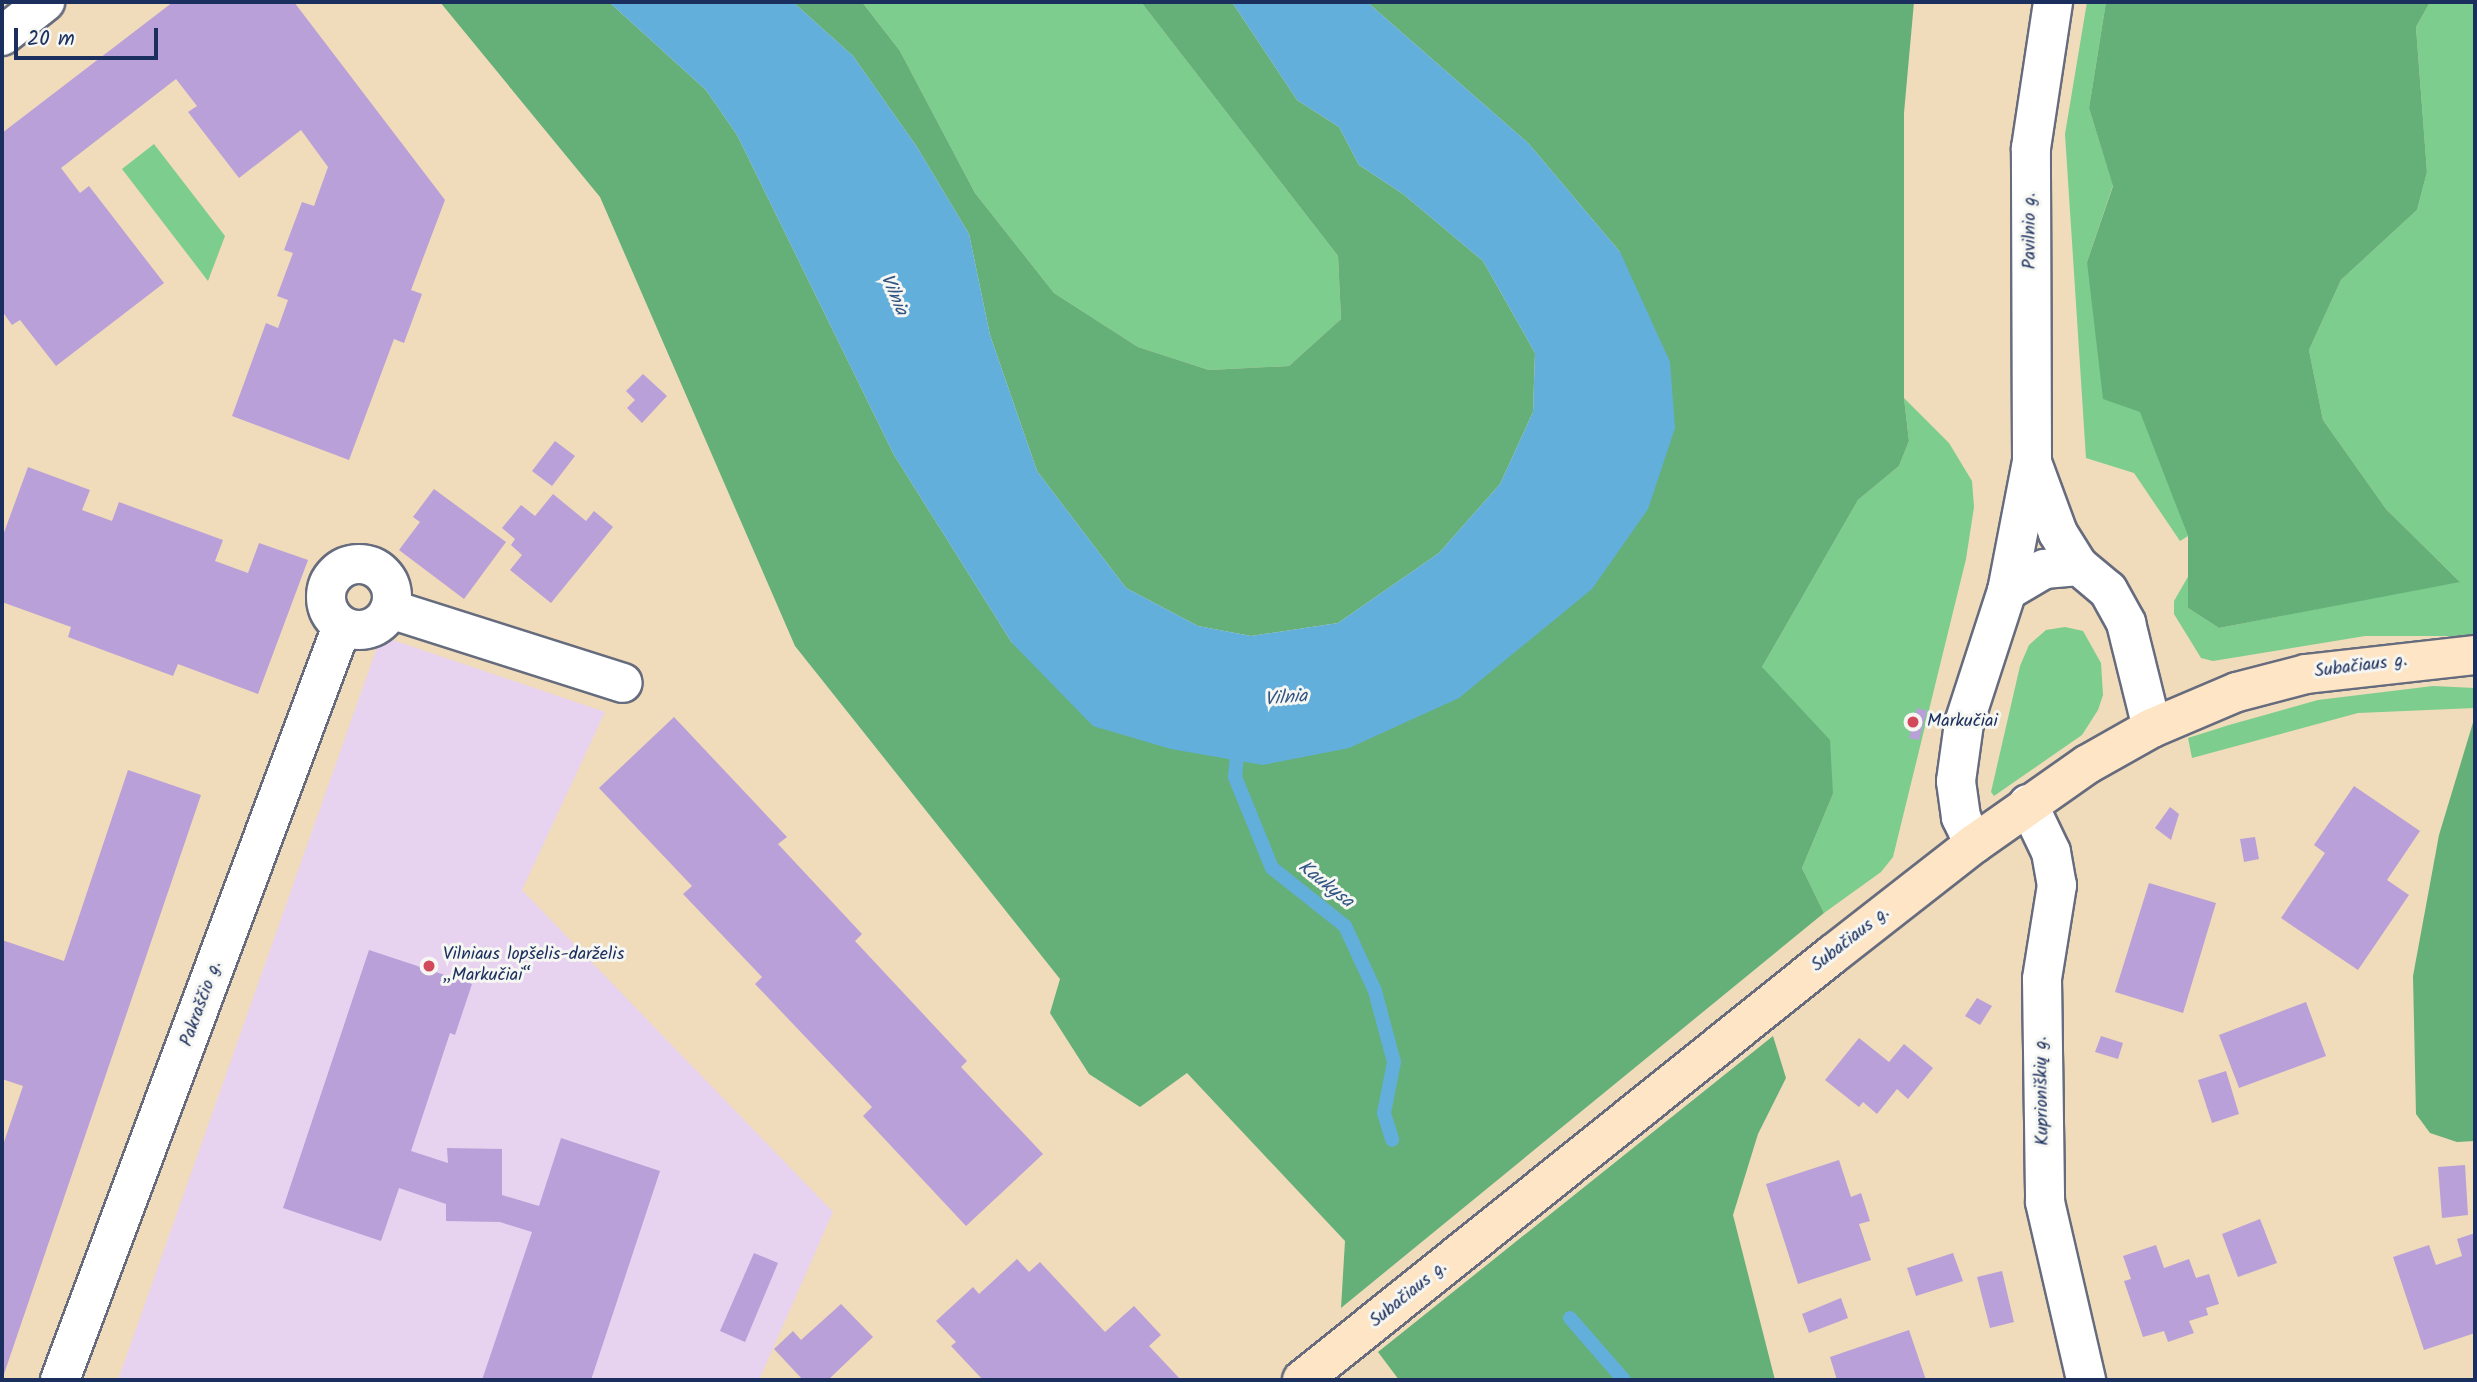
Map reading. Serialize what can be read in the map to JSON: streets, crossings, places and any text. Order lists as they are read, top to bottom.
{
  "streets": {
    "street": [
      "Pavilnio g.",
      "Subačiaus g.",
      "Pakraščio g.",
      "Kuprioniškių g."
    ]
  },
  "crossings": [
    ["Pavilnio g.", "Subačiaus g."],
    ["Subačiaus g.", "Kuprioniškių g."]
  ],
  "water": ["Vilnia", "Kaukysa"],
  "places": ["Markučiai", "Vilniaus lopšelis-darželis „Markučiai“"],
  "scale_bar": "20 m"
}
